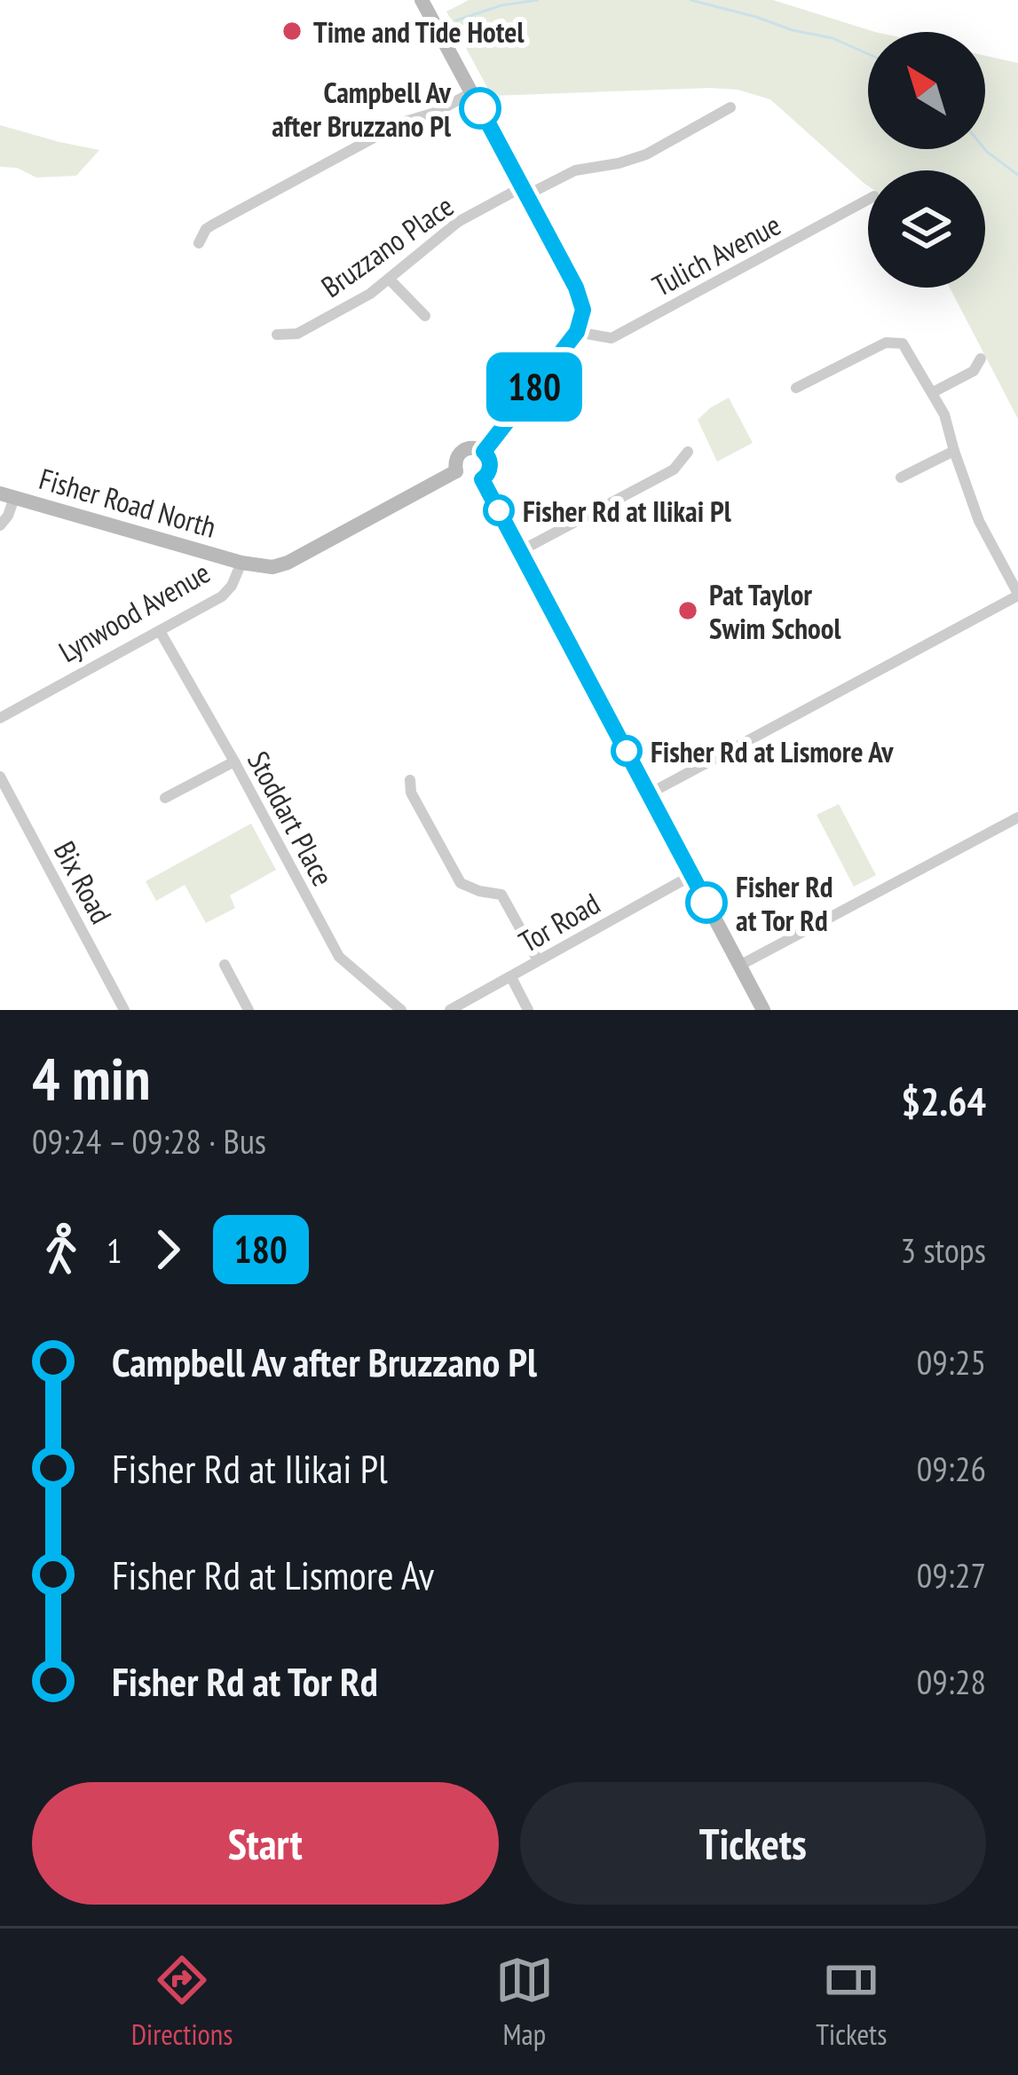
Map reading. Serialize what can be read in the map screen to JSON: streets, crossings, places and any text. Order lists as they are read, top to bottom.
{
  "streets": {
    "main road": ["Fisher Road North", "Lynwood Avenue"],
    "street": [
      "Bruzzano Place",
      "Tulich Avenue",
      "Stoddart Place",
      "Bix Road",
      "Tor Road"
    ]
  },
  "crossings": [
    ["Fisher Road North", "Lynwood Avenue"],
    ["Lynwood Avenue", "Stoddart Place"]
  ],
  "places": [
    "Time and Tide Hotel",
    "Campbell Av after Bruzzano Pl",
    "Fisher Rd at Ilikai Pl",
    "Pat Taylor Swim School",
    "Fisher Rd at Lismore Av",
    "Fisher Rd at Tor Rd"
  ],
  "lines": ["bus line 180"],
  "north": "top left",
  "page": {
    "on_map": "180",
    "heading": ["4 min", "09:24 – 09:28 · Bus", "$2.64"],
    "legs": ["1", "180", "3 stops"],
    "list": [
      {
        "name": "Campbell Av after Bruzzano Pl",
        "value": "09:25"
      },
      {
        "name": "Fisher Rd at Ilikai Pl",
        "value": "09:26"
      },
      {
        "name": "Fisher Rd at Lismore Av",
        "value": "09:27"
      },
      {
        "name": "Fisher Rd at Tor Rd",
        "value": "09:28"
      }
    ],
    "buttons": ["Start", "Tickets"],
    "tabs": ["Directions", "Map", "Tickets"]
  }
}
